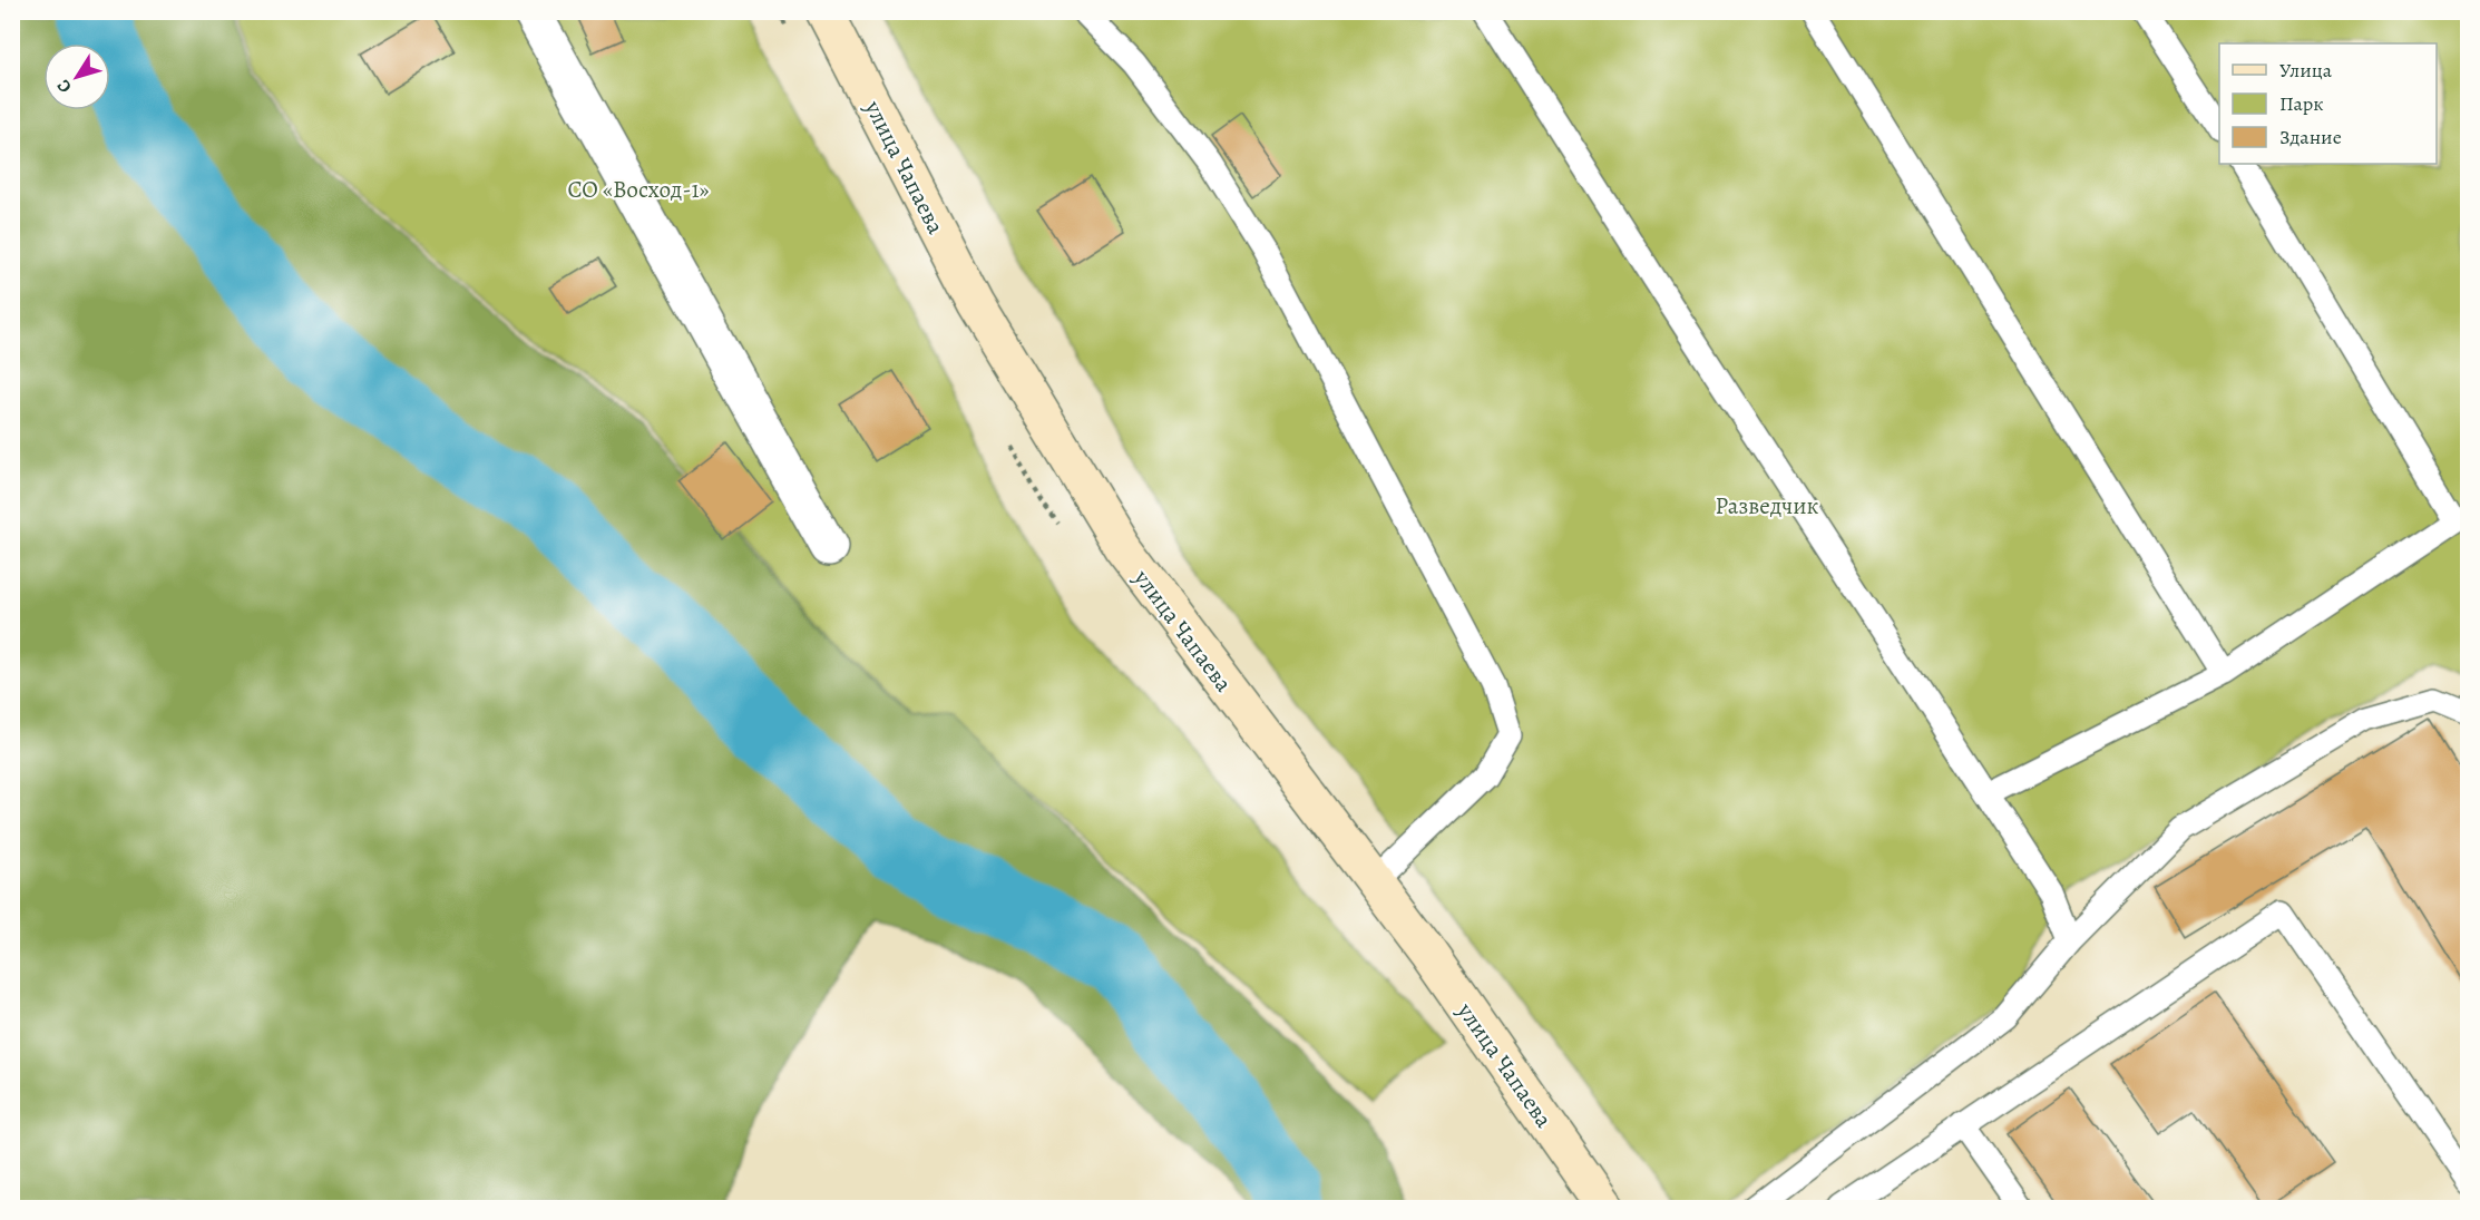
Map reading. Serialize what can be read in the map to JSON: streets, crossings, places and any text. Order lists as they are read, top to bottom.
{
  "streets": {
    "street": ["улица Чапаева"]
  },
  "parks": ["СО «Восход-1»", "Разведчик"],
  "legend": ["Улица", "Парк", "Здание"],
  "north": "bottom left"
}
